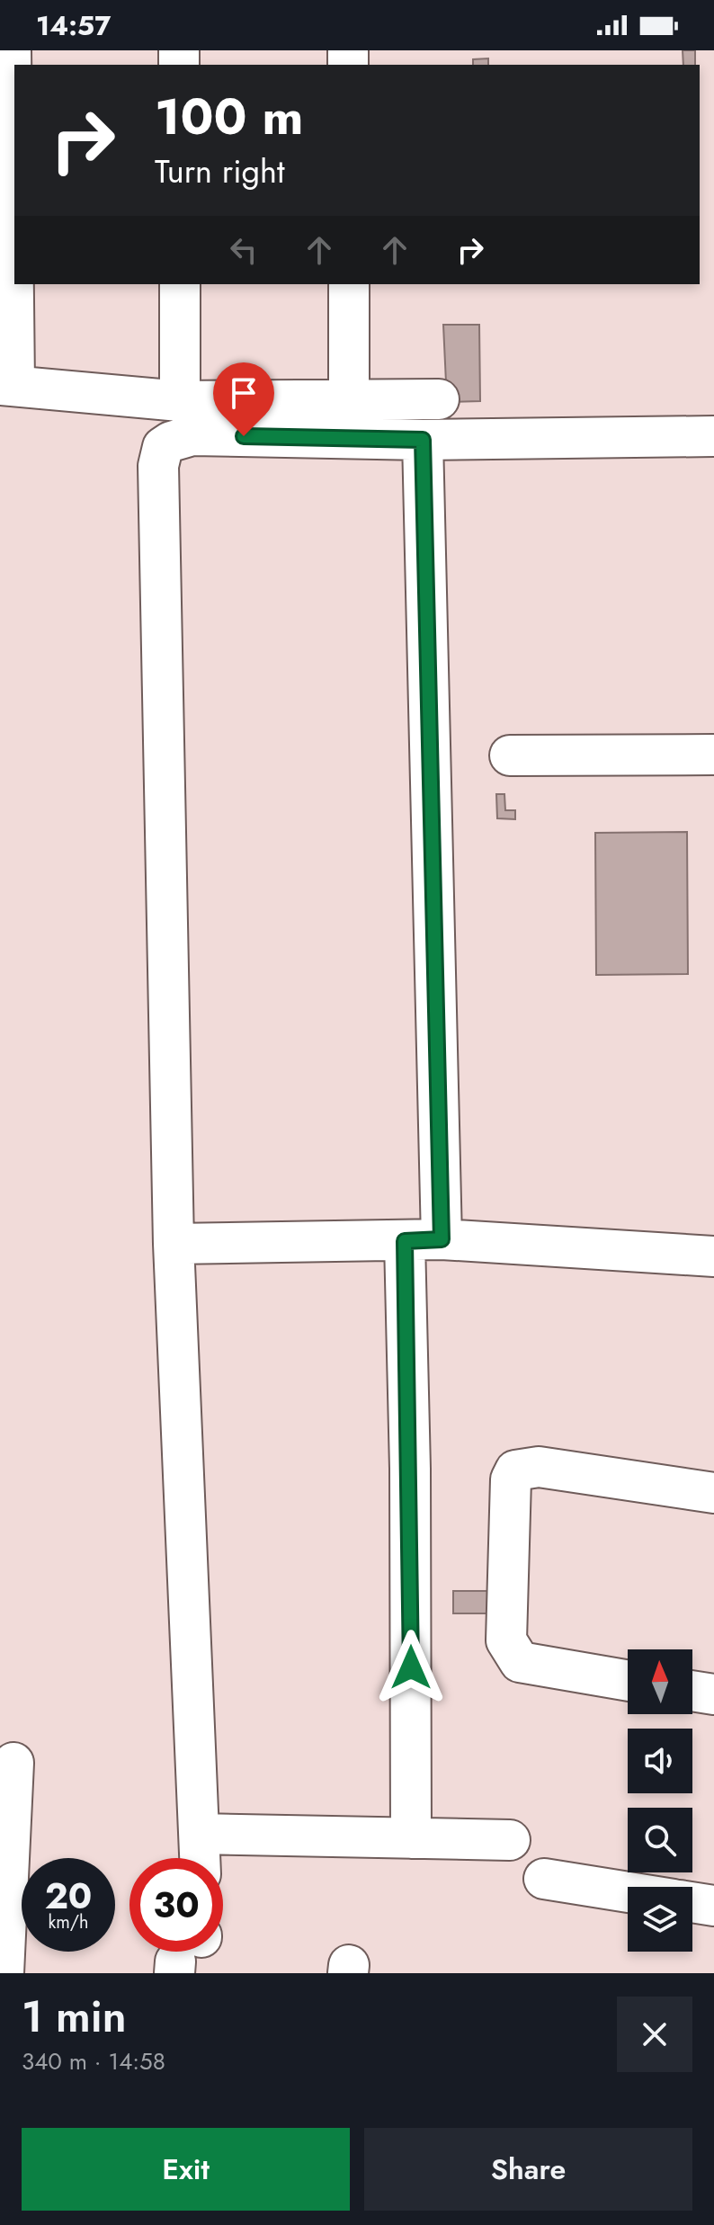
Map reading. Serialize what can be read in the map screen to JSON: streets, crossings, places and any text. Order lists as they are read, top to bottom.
{
  "north": "top",
  "page": {
    "status": "14:57",
    "turn": ["100 m", "Turn right"],
    "speed": "20 km/h",
    "limit": "30",
    "heading": ["1 min", "340 m · 14:58"],
    "buttons": ["Exit", "Share"]
  }
}
